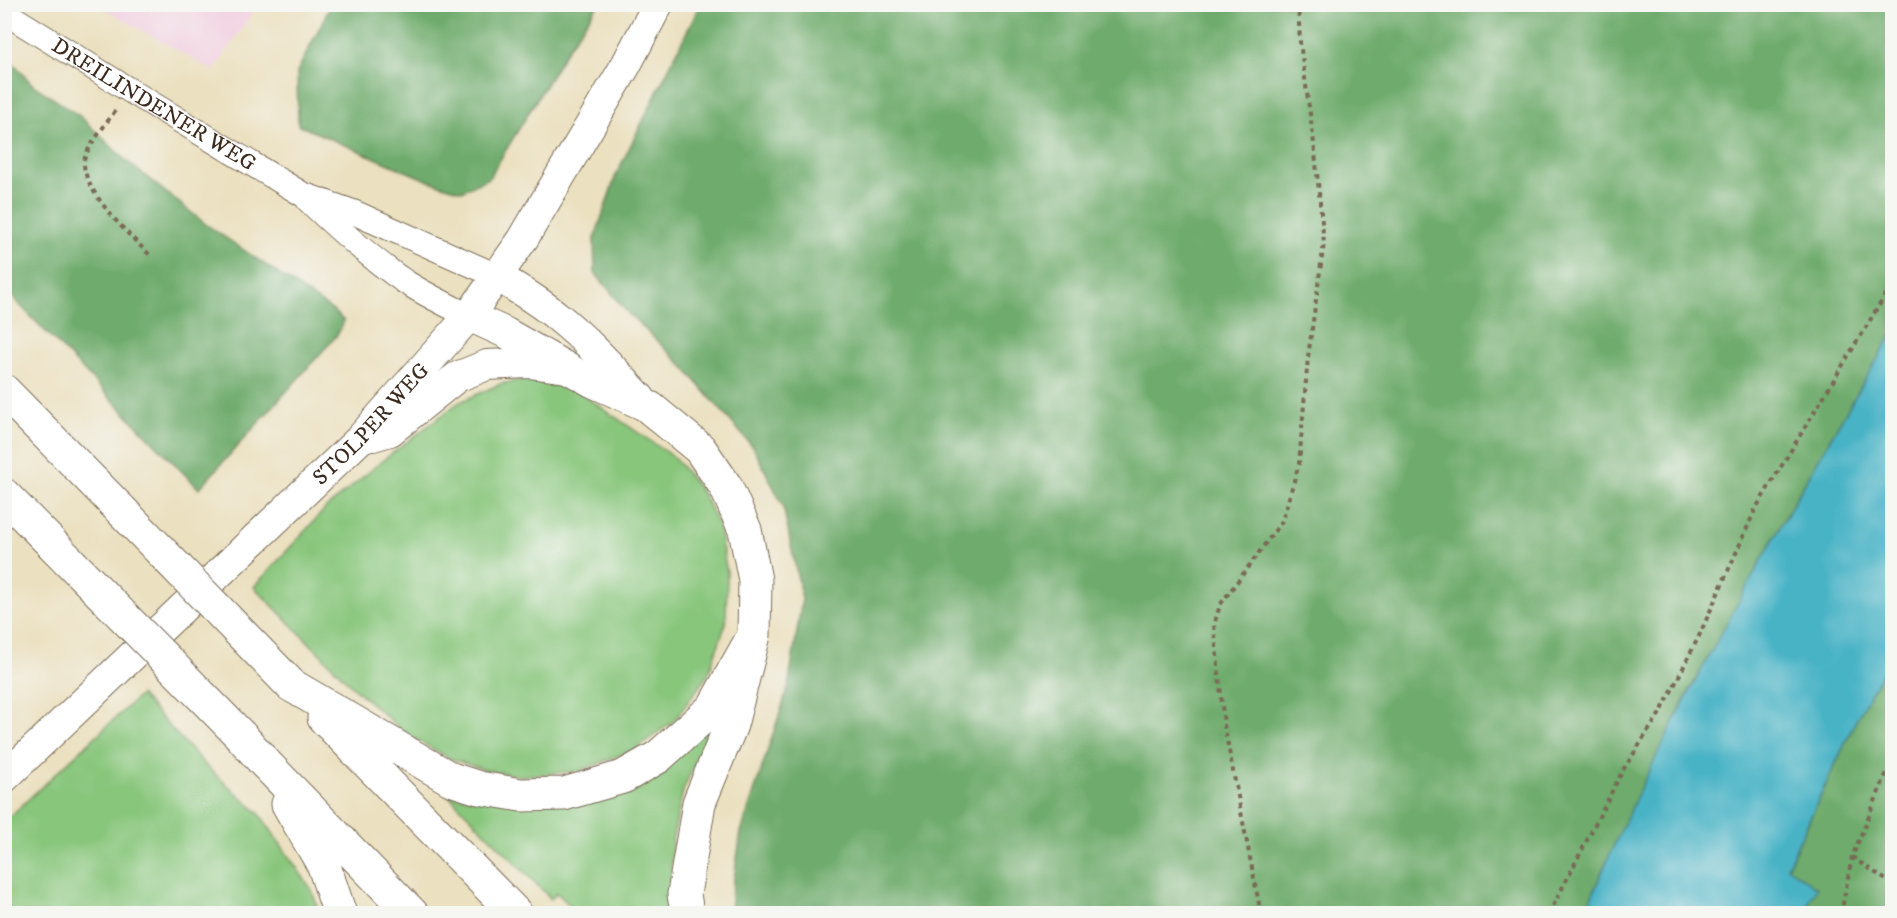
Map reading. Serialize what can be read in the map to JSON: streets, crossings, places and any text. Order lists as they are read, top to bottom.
{
  "streets": {
    "street": ["DREILINDENER WEG", "STOLPER WEG"]
  },
  "crossings": [
    ["DREILINDENER WEG", "STOLPER WEG"]
  ]
}
